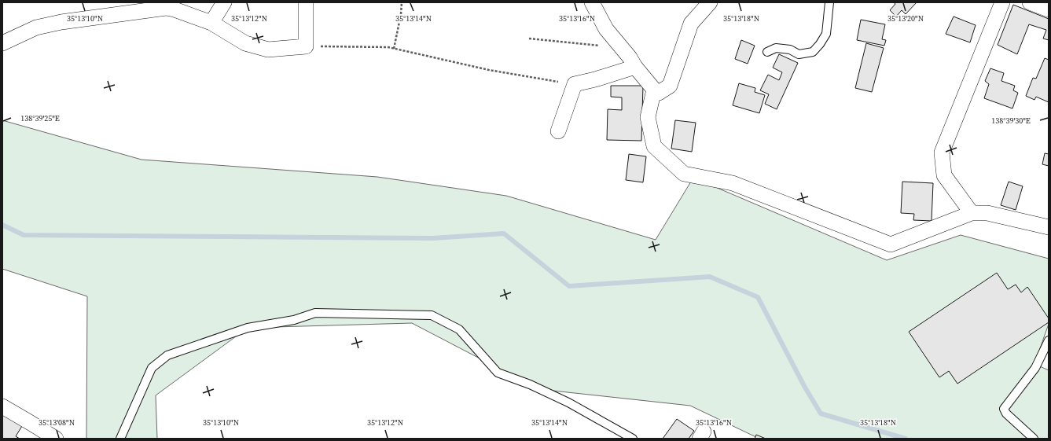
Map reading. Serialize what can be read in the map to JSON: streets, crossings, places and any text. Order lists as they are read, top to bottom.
{
  "coordinates": [
    "35°13'10\"N",
    "35°13'12\"N",
    "35°13'14\"N",
    "35°13'16\"N",
    "35°13'18\"N",
    "35°13'20\"N",
    "138°39'25\"E",
    "138°39'30\"E",
    "35°13'08\"N"
  ]
}
